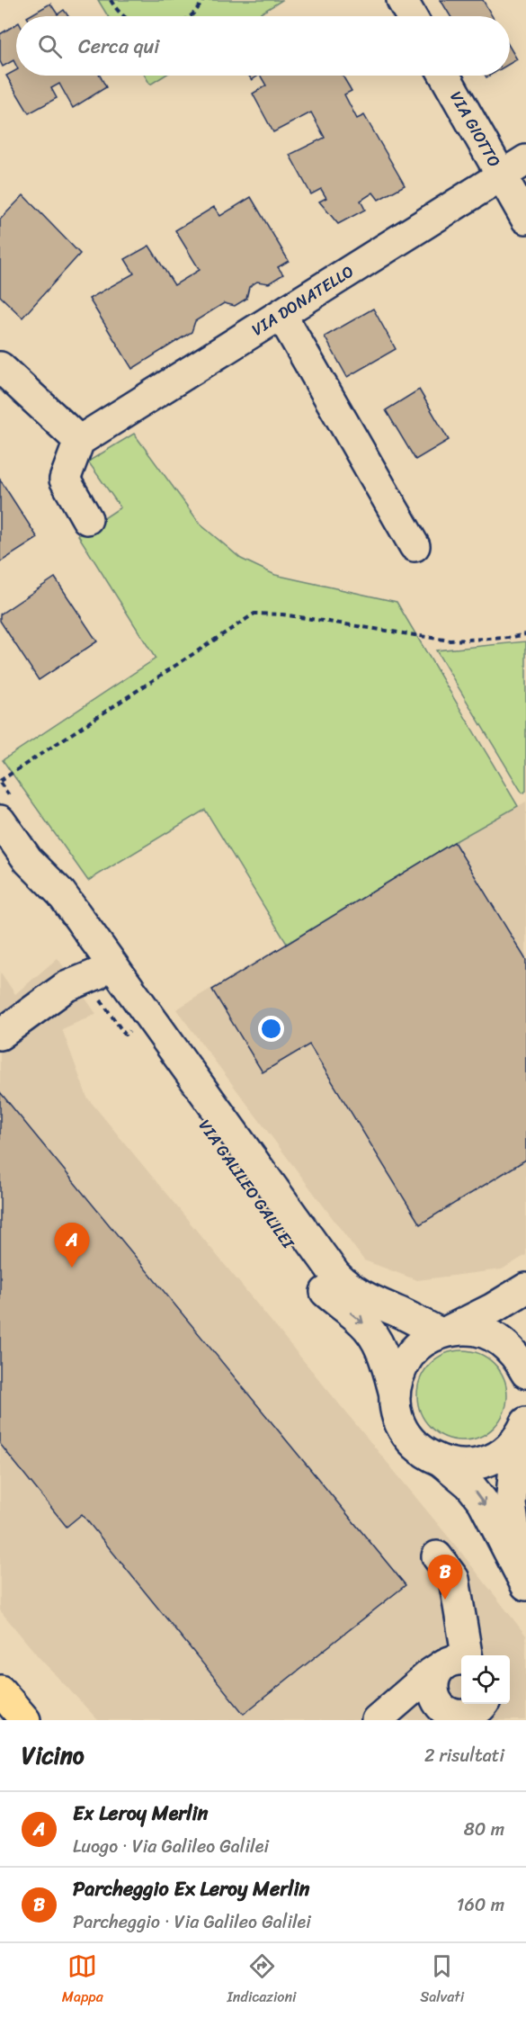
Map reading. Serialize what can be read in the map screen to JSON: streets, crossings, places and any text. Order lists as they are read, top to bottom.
{
  "streets": {
    "street": ["VIA GIOTTO", "VIA DONATELLO", "VIA GALILEO GALILEI"]
  },
  "crossings": [
    ["VIA GIOTTO", "VIA DONATELLO"]
  ],
  "page": {
    "search": "Cerca qui",
    "pins": ["A", "B"],
    "heading": ["Vicino", "2 risultati"],
    "list": [
      {
        "mark": "A",
        "name": "Ex Leroy Merlin",
        "note": "Luogo · Via Galileo Galilei",
        "value": "80 m"
      },
      {
        "mark": "B",
        "name": "Parcheggio Ex Leroy Merlin",
        "note": "Parcheggio · Via Galileo Galilei",
        "value": "160 m"
      }
    ],
    "nav": ["Mappa", "Indicazioni", "Salvati"]
  }
}
